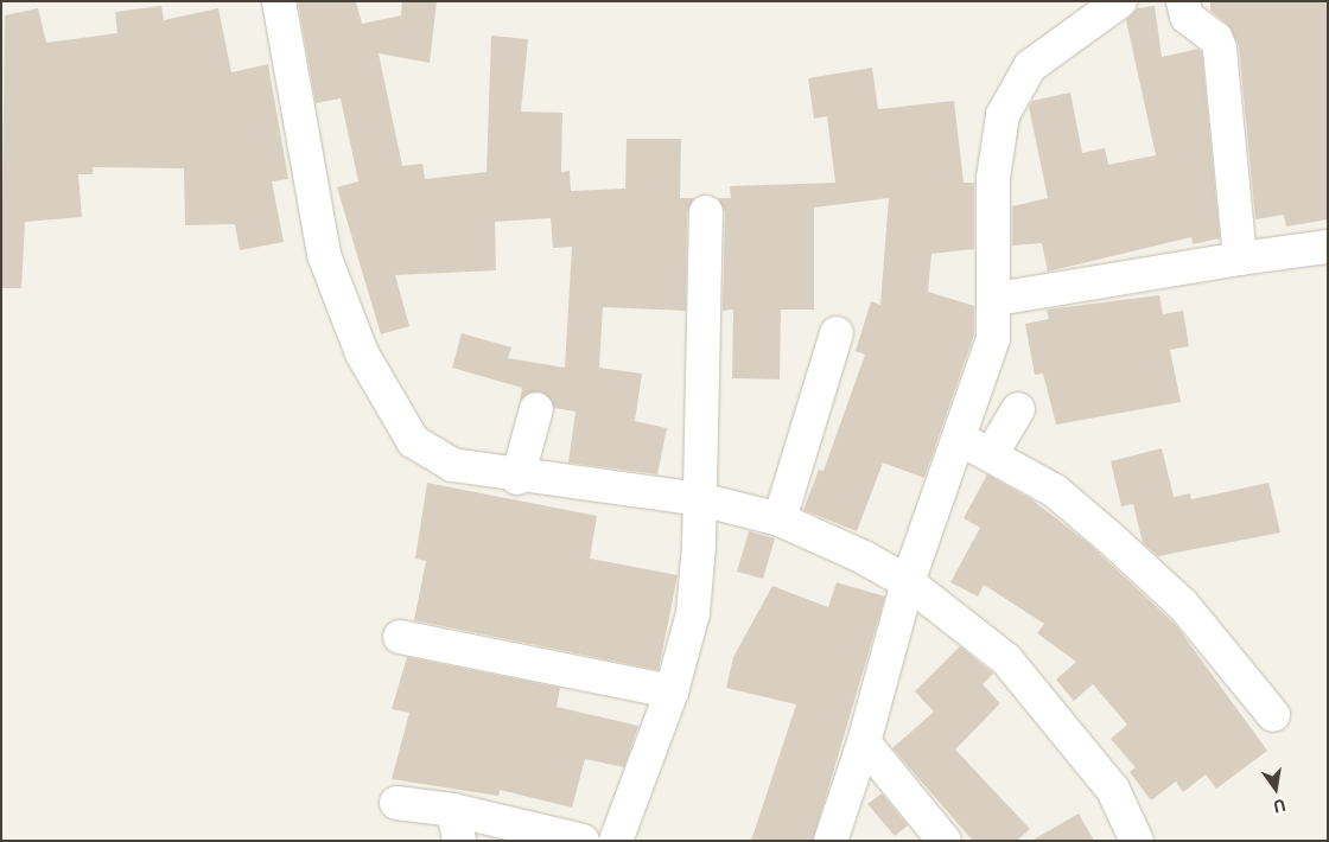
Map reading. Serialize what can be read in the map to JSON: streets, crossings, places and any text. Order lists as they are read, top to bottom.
{
  "north": "bottom"
}
